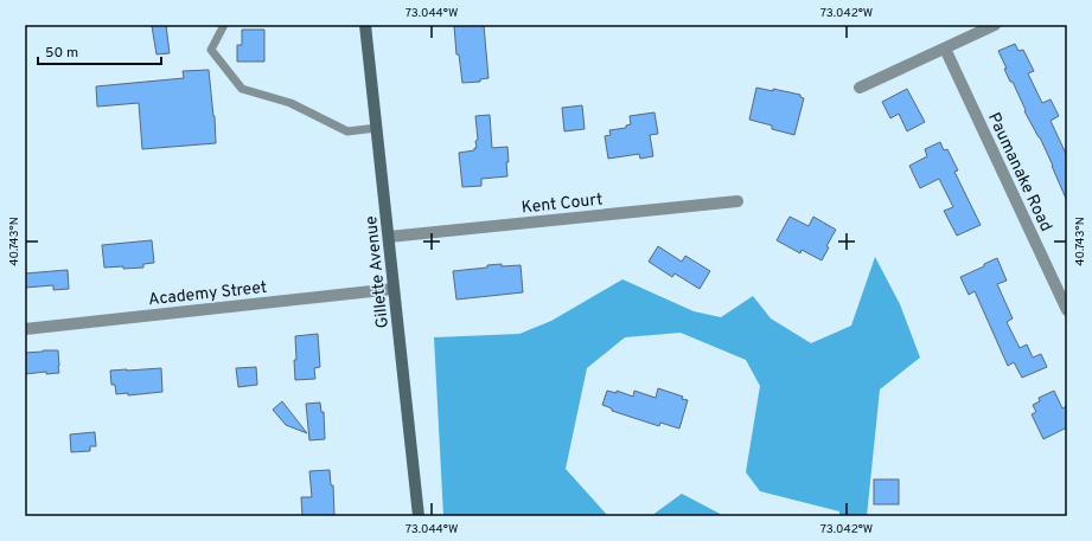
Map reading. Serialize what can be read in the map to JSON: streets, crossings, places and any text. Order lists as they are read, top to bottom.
{
  "streets": {
    "street": [
      "Paumanake Road",
      "Kent Court",
      "Gillette Avenue",
      "Academy Street"
    ]
  },
  "crossings": [
    ["Kent Court", "Gillette Avenue"],
    ["Gillette Avenue", "Academy Street"]
  ],
  "scale_bar": "50 m",
  "coordinates": ["73.044°W", "73.042°W", "40.743°N"]
}
